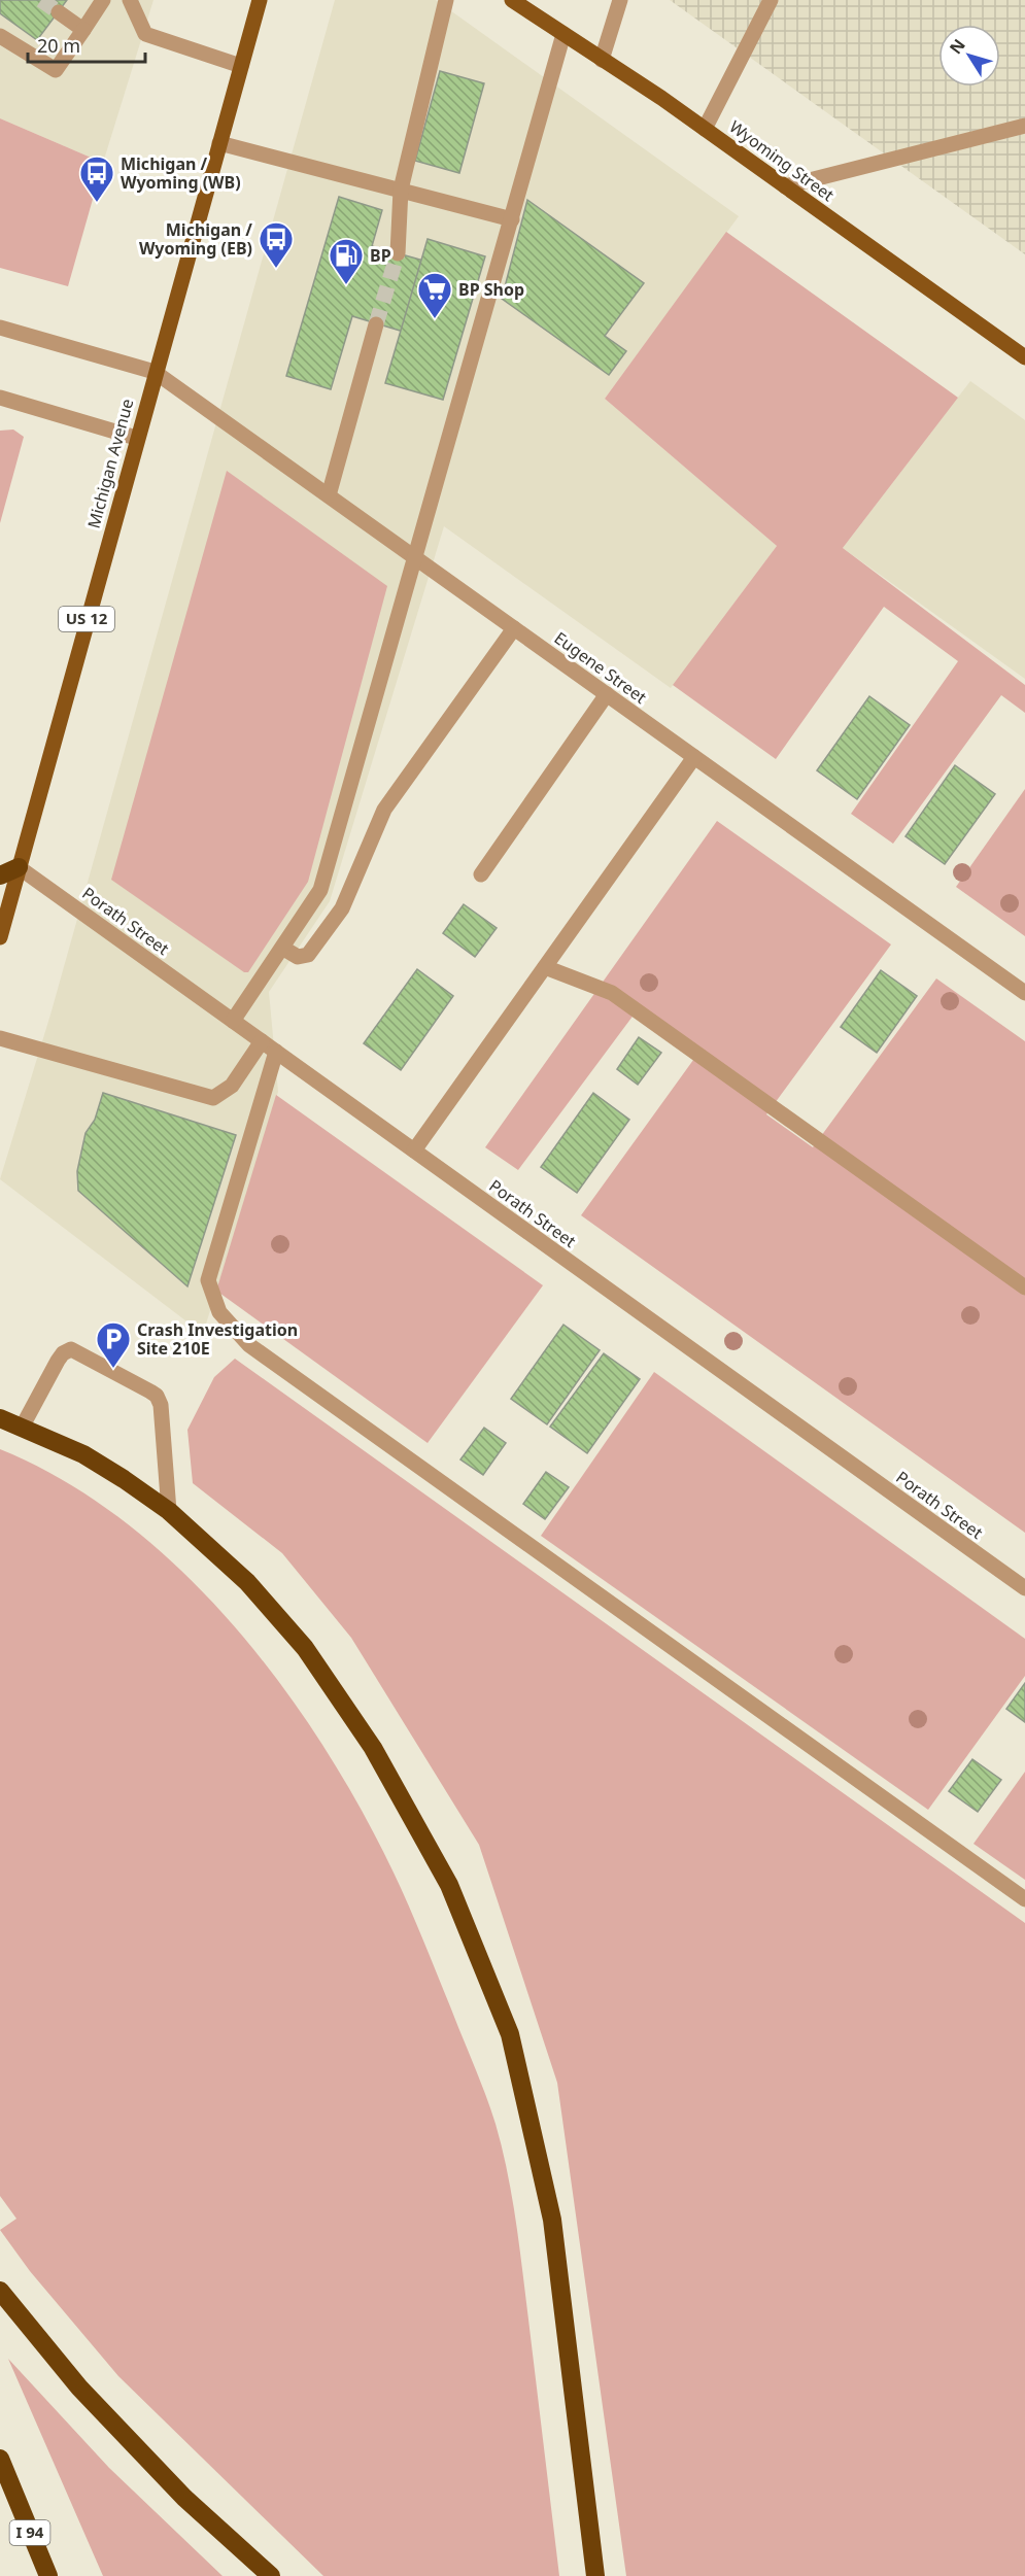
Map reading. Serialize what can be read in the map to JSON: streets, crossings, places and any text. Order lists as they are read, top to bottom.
{
  "streets": {
    "highway": ["I 94"],
    "main road": ["Wyoming Street", "Michigan Avenue", "US 12"],
    "street": ["Eugene Street", "Porath Street"]
  },
  "crossings": [
    ["Michigan Avenue", "Eugene Street"],
    ["Michigan Avenue", "Porath Street"]
  ],
  "places": {
    "bus stop": ["Michigan / Wyoming (WB)", "Michigan / Wyoming (EB)"],
    "fuel station": ["BP"],
    "supermarket": ["BP Shop"],
    "parking": ["Crash Investigation Site 210E"]
  },
  "scale_bar": "20 m",
  "north": "top left"
}
